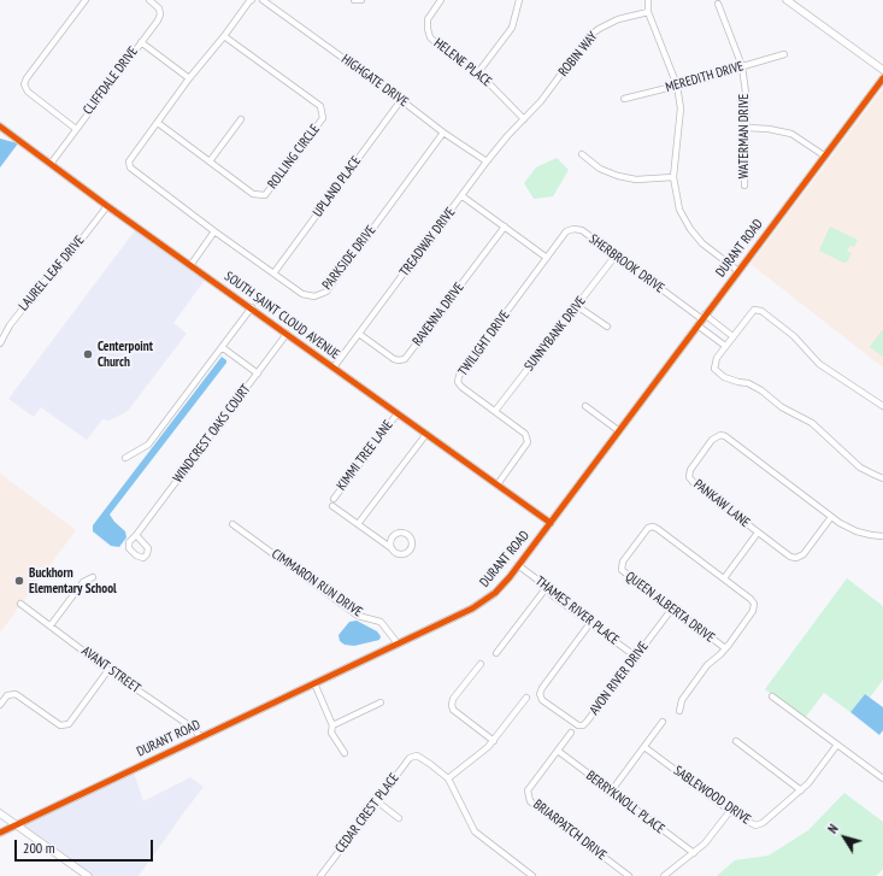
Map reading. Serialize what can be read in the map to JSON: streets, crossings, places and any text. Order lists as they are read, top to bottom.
{
  "streets": {
    "street": [
      "ROBIN WAY",
      "HELENE PLACE",
      "MEREDITH DRIVE",
      "CLIFFDALE DRIVE",
      "HIGHGATE DRIVE",
      "WATERMAN DRIVE",
      "ROLLING CIRCLE",
      "UPLAND PLACE",
      "TREADWAY DRIVE",
      "DURANT ROAD",
      "PARKSIDE DRIVE",
      "SHERBROOK DRIVE",
      "LAUREL LEAF DRIVE",
      "RAVENNA DRIVE",
      "SOUTH SAINT CLOUD AVENUE",
      "SUNNYBANK DRIVE",
      "TWILIGHT DRIVE",
      "WINDCREST OAKS COURT",
      "KIMMI TREE LANE",
      "PANKAW LANE",
      "CIMMARON RUN DRIVE",
      "QUEEN ALBERTA DRIVE",
      "THAMES RIVER PLACE",
      "AVANT STREET",
      "AVON RIVER DRIVE",
      "SABLEWOOD DRIVE",
      "BERRYKNOLL PLACE",
      "CEDAR CREST PLACE",
      "BRIARPATCH DRIVE"
    ]
  },
  "crossings": [
    ["ROBIN WAY", "HELENE PLACE"],
    ["ROBIN WAY", "TREADWAY DRIVE"],
    ["HELENE PLACE", "TREADWAY DRIVE"],
    ["MEREDITH DRIVE", "WATERMAN DRIVE"],
    ["CLIFFDALE DRIVE", "SOUTH SAINT CLOUD AVENUE"],
    ["HIGHGATE DRIVE", "UPLAND PLACE"],
    ["HIGHGATE DRIVE", "TREADWAY DRIVE"],
    ["HIGHGATE DRIVE", "PARKSIDE DRIVE"],
    ["UPLAND PLACE", "PARKSIDE DRIVE"],
    ["TREADWAY DRIVE", "RAVENNA DRIVE"],
    ["TREADWAY DRIVE", "SOUTH SAINT CLOUD AVENUE"],
    ["DURANT ROAD", "SHERBROOK DRIVE"],
    ["DURANT ROAD", "SOUTH SAINT CLOUD AVENUE"],
    ["DURANT ROAD", "CIMMARON RUN DRIVE"],
    ["DURANT ROAD", "THAMES RIVER PLACE"],
    ["DURANT ROAD", "AVANT STREET"],
    ["SHERBROOK DRIVE", "SUNNYBANK DRIVE"],
    ["SHERBROOK DRIVE", "TWILIGHT DRIVE"],
    ["LAUREL LEAF DRIVE", "SOUTH SAINT CLOUD AVENUE"],
    ["SOUTH SAINT CLOUD AVENUE", "TWILIGHT DRIVE"],
    ["SOUTH SAINT CLOUD AVENUE", "WINDCREST OAKS COURT"],
    ["SOUTH SAINT CLOUD AVENUE", "KIMMI TREE LANE"],
    ["SUNNYBANK DRIVE", "TWILIGHT DRIVE"],
    ["QUEEN ALBERTA DRIVE", "AVON RIVER DRIVE"],
    ["THAMES RIVER PLACE", "AVON RIVER DRIVE"],
    ["BERRYKNOLL PLACE", "BRIARPATCH DRIVE"]
  ],
  "places": ["Centerpoint Church", "Buckhorn Elementary School"],
  "scale_bar": "200 m",
  "north": "top left"
}
